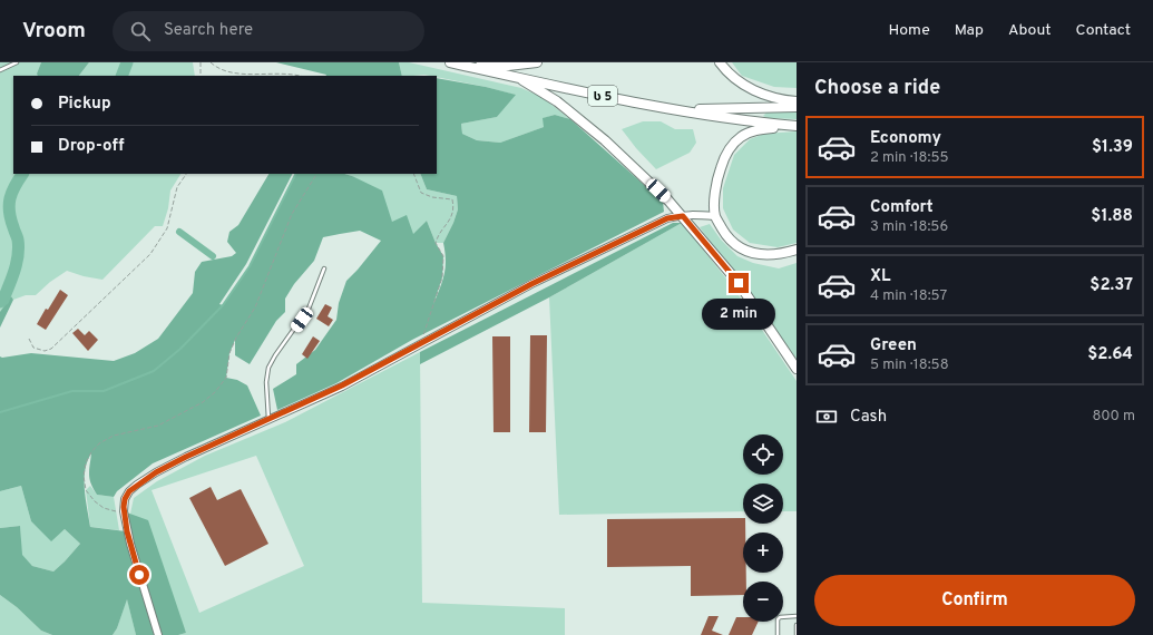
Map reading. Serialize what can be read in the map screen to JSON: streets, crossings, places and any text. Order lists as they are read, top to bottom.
{
  "streets": {
    "highway": ["ს 5"]
  },
  "page": {
    "header": "Vroom",
    "search": "Search here",
    "nav": [
      "Home",
      "Map",
      "About",
      "Contact"
    ],
    "heading": "Choose a ride",
    "banner": ["Pickup", "Drop-off"],
    "list": [
      {
        "name": "Economy",
        "note": "2 min · 18:55",
        "value": "$1.39"
      },
      {
        "name": "Comfort",
        "note": "3 min · 18:56",
        "value": "$1.88"
      },
      {
        "name": "XL",
        "note": "4 min · 18:57",
        "value": "$2.37"
      },
      {
        "name": "Green",
        "note": "5 min · 18:58",
        "value": "$2.64"
      }
    ],
    "bubble": "2 min",
    "pay": ["Cash", "800 m"],
    "map_buttons": ["+", "−"],
    "buttons": "Confirm"
  }
}
